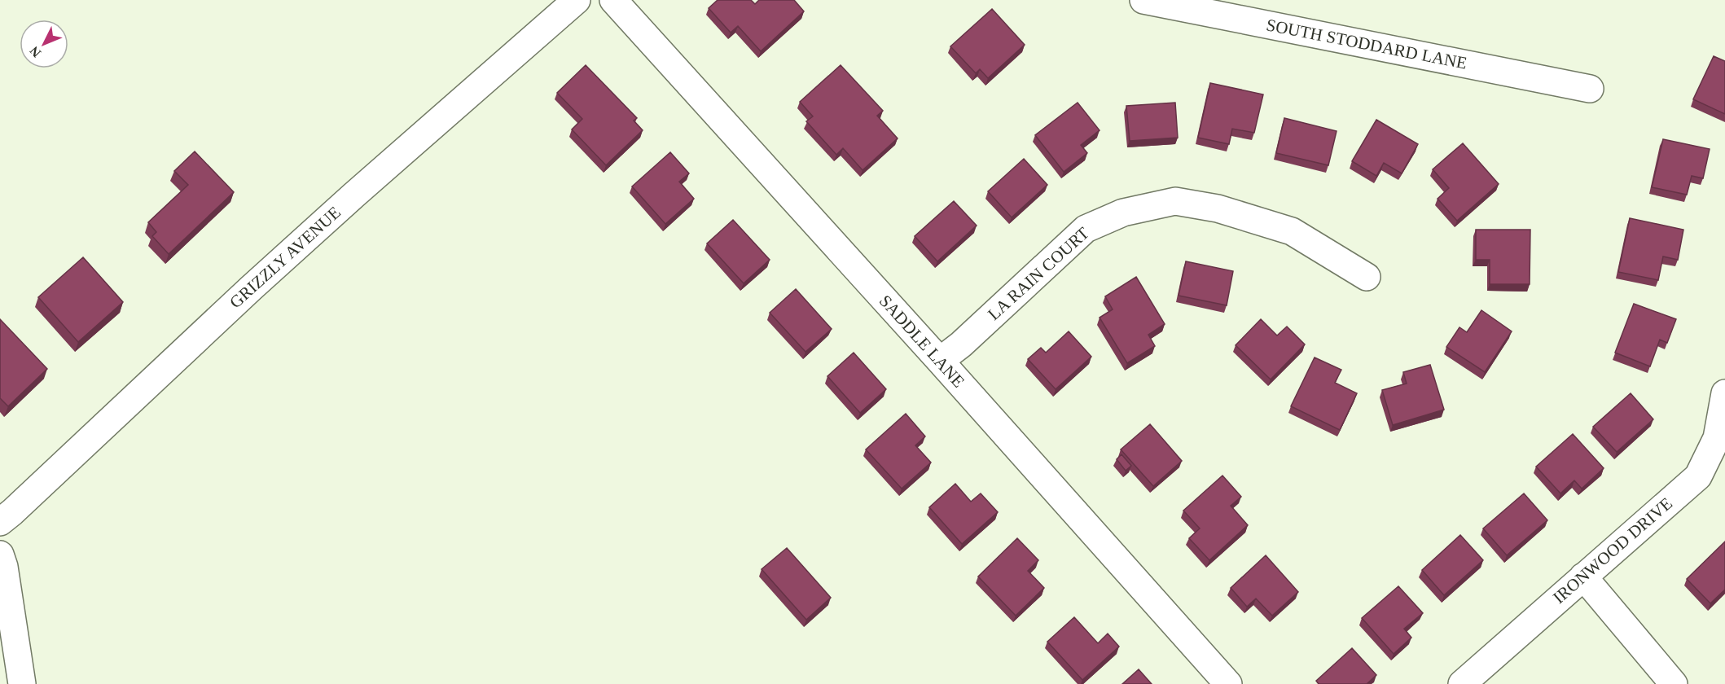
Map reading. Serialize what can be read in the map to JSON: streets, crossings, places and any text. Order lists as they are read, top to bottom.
{
  "streets": {
    "street": [
      "SOUTH STODDARD LANE",
      "GRIZZLY AVENUE",
      "LA RAIN COURT",
      "SADDLE LANE",
      "IRONWOOD DRIVE"
    ]
  },
  "crossings": [
    ["LA RAIN COURT", "SADDLE LANE"]
  ],
  "north": "bottom left"
}
